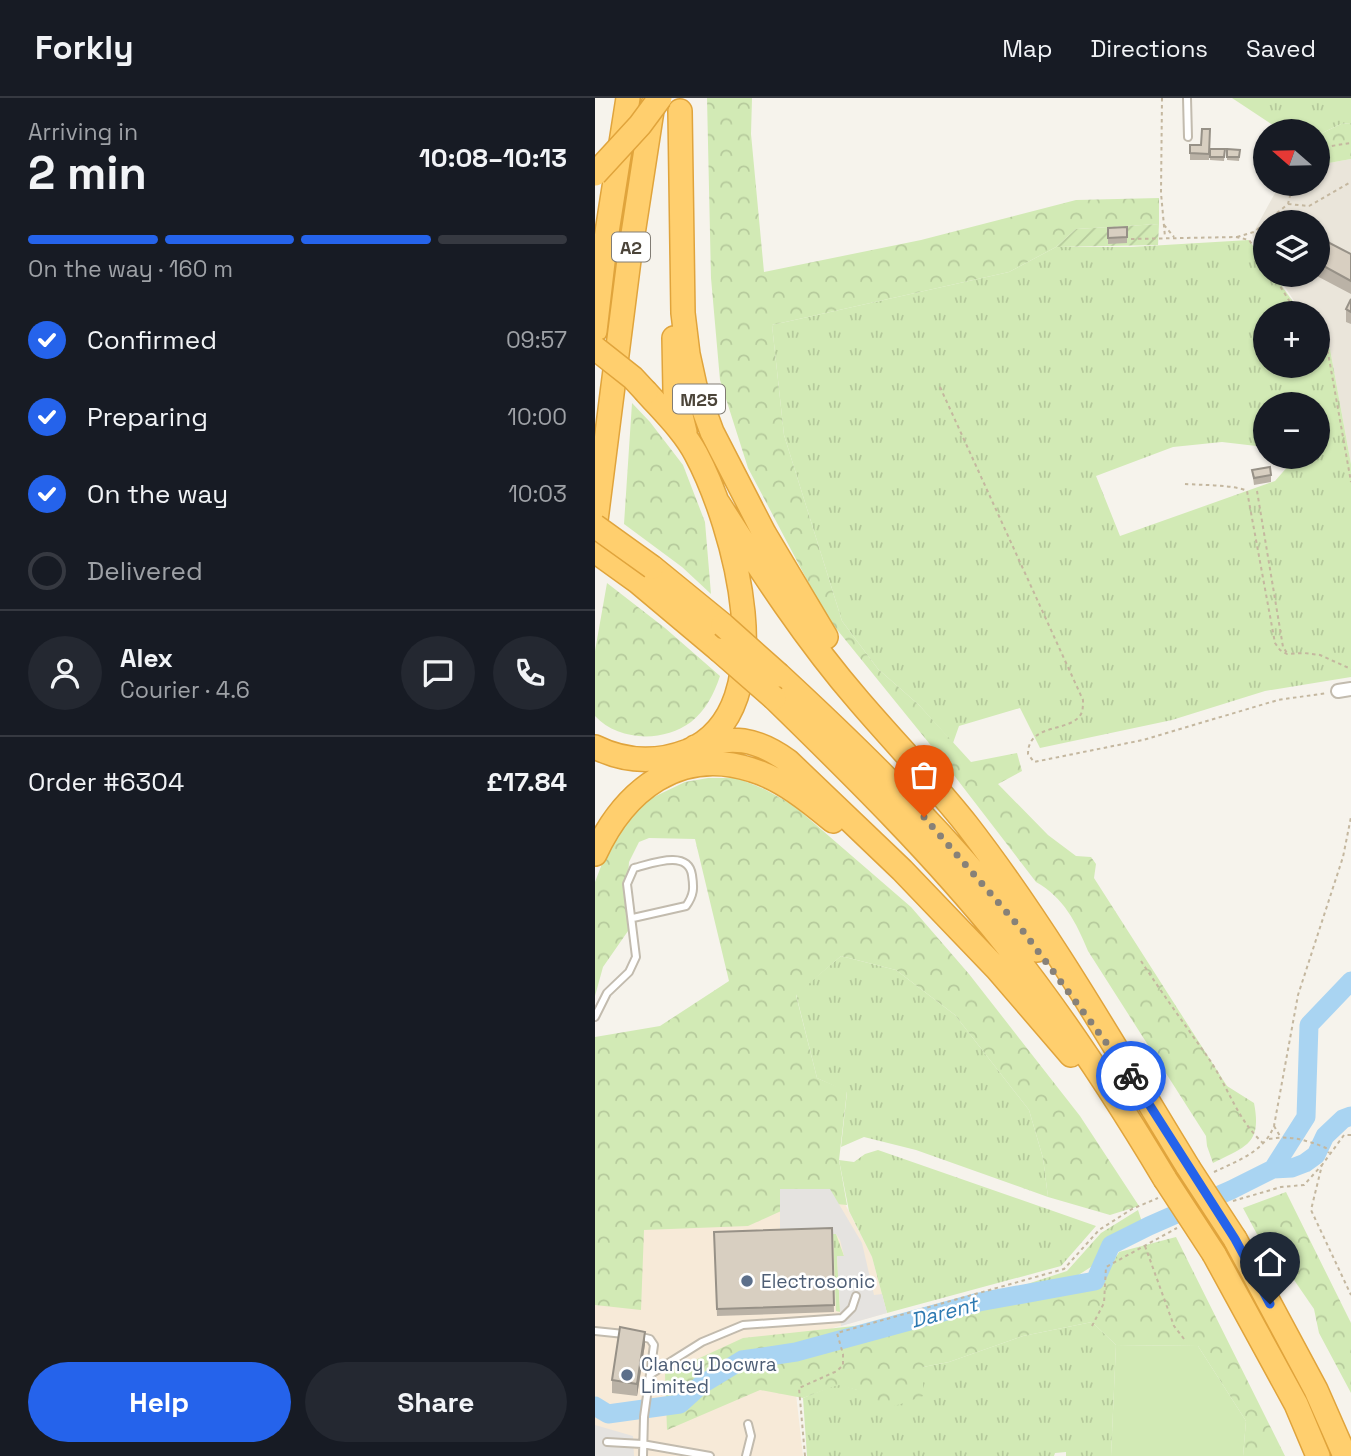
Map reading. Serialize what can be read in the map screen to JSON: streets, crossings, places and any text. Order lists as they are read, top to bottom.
{
  "streets": {
    "highway": ["A2", "M25"]
  },
  "crossings": [
    ["A2", "M25"]
  ],
  "water": ["Darent"],
  "places": ["Electrosonic", "Clancy Docwra Limited"],
  "north": "left",
  "page": {
    "header": "Forkly",
    "nav": ["Map", "Directions", "Saved"],
    "heading": ["2 min", "Arriving in", "10:08–10:13"],
    "panel": [
      "Alex",
      "Courier · 4.6",
      "Order #6304",
      "£17.84"
    ],
    "map_buttons": ["+", "−"],
    "bar": "On the way · 160 m",
    "list": [
      ["Confirmed", "09:57"],
      ["Preparing", "10:00"],
      ["On the way", "10:03"],
      "Delivered"
    ],
    "buttons": ["Help", "Share"]
  }
}
